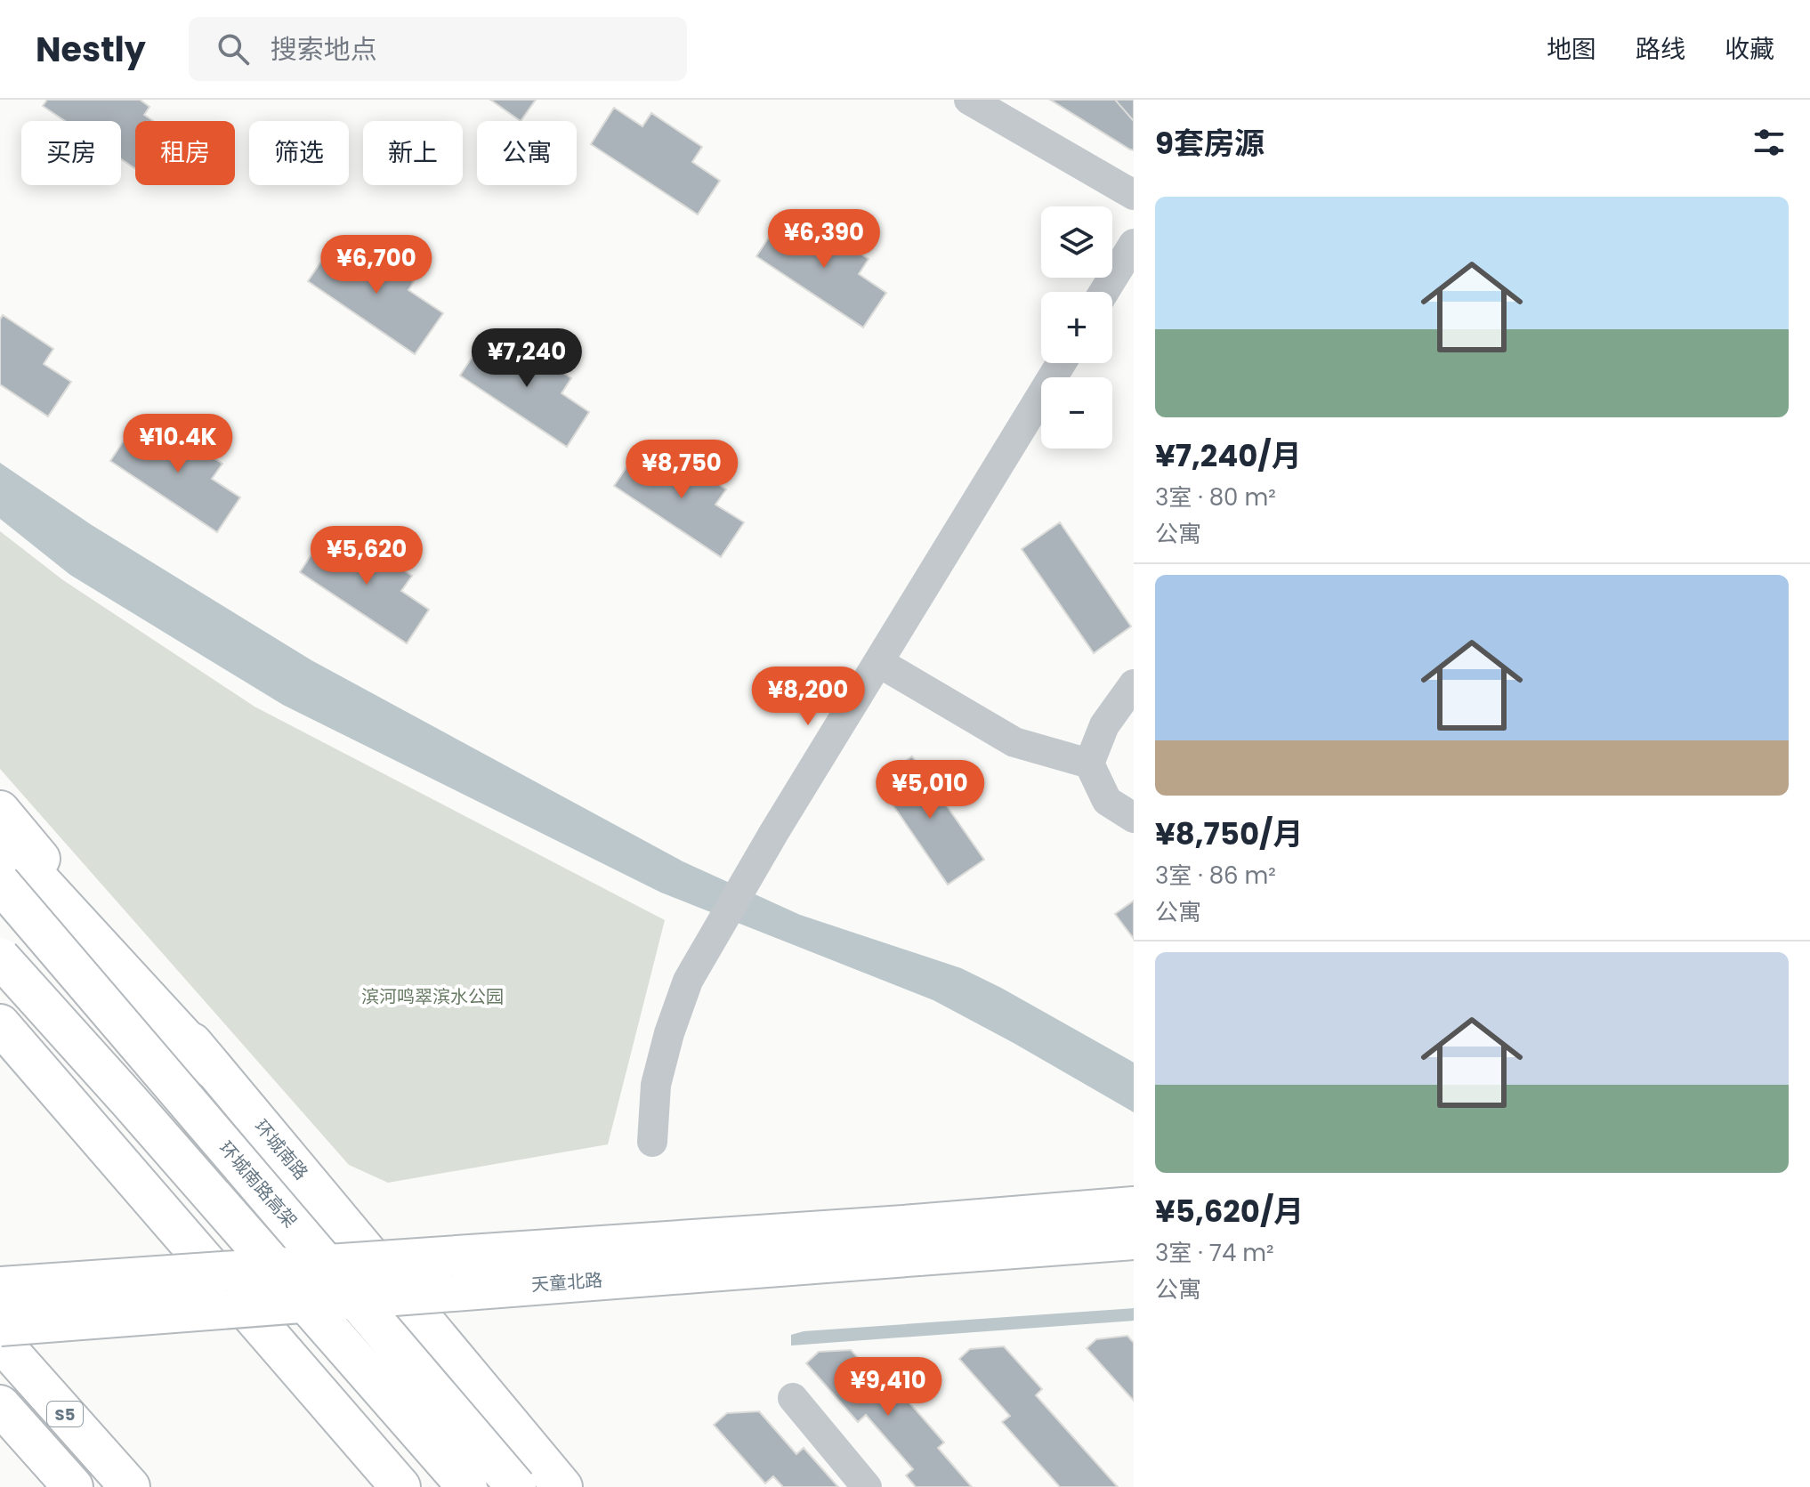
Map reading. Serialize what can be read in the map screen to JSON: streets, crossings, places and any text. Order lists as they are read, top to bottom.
{
  "streets": {
    "main road": [
      "环城南路",
      "环城南路高架",
      "天童北路",
      "S5"
    ]
  },
  "parks": ["滨河鸣翠滨水公园"],
  "page": {
    "header": "Nestly",
    "search": "搜索地点",
    "nav": ["地图", "路线", "收藏"],
    "heading": "9套房源",
    "chip": [
      "买房",
      "租房",
      "筛选",
      "新上",
      "公寓"
    ],
    "list": [
      {
        "name": "¥7,240/月",
        "note": "3室 · 80 m² · 公寓"
      },
      {
        "name": "¥8,750/月",
        "note": "3室 · 86 m² · 公寓"
      },
      {
        "name": "¥5,620/月",
        "note": "3室 · 74 m² · 公寓"
      }
    ],
    "map_buttons": ["+", "−"],
    "price": [
      "¥6,390",
      "¥6,700",
      "¥7,240",
      "¥10.4K",
      "¥8,750",
      "¥5,620",
      "¥8,200",
      "¥5,010",
      "¥9,410"
    ]
  }
}
